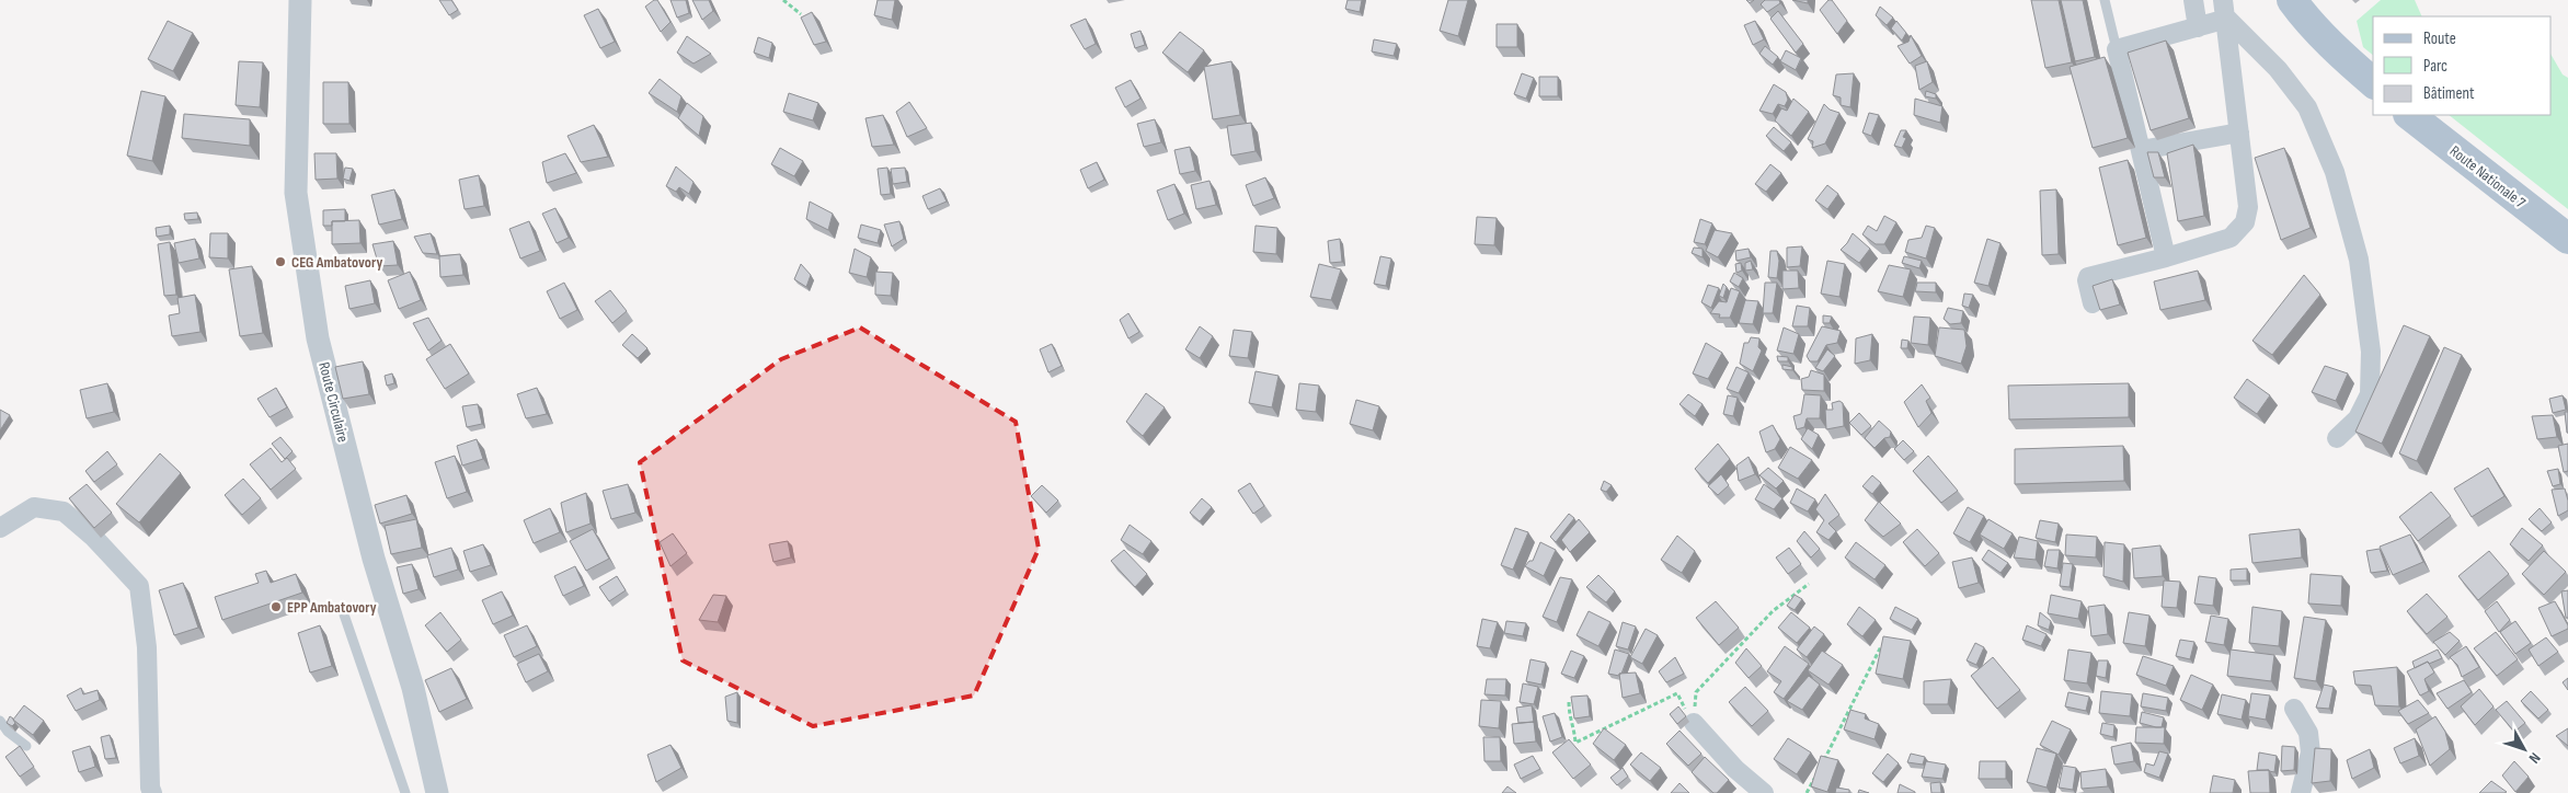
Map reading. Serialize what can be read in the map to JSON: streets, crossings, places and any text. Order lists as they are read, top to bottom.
{
  "streets": {
    "main road": ["Route Nationale 7"],
    "street": ["Route Circulaire"]
  },
  "places": ["CEG Ambatovory", "EPP Ambatovory"],
  "legend": ["Route", "Parc", "Bâtiment"],
  "north": "bottom right"
}
